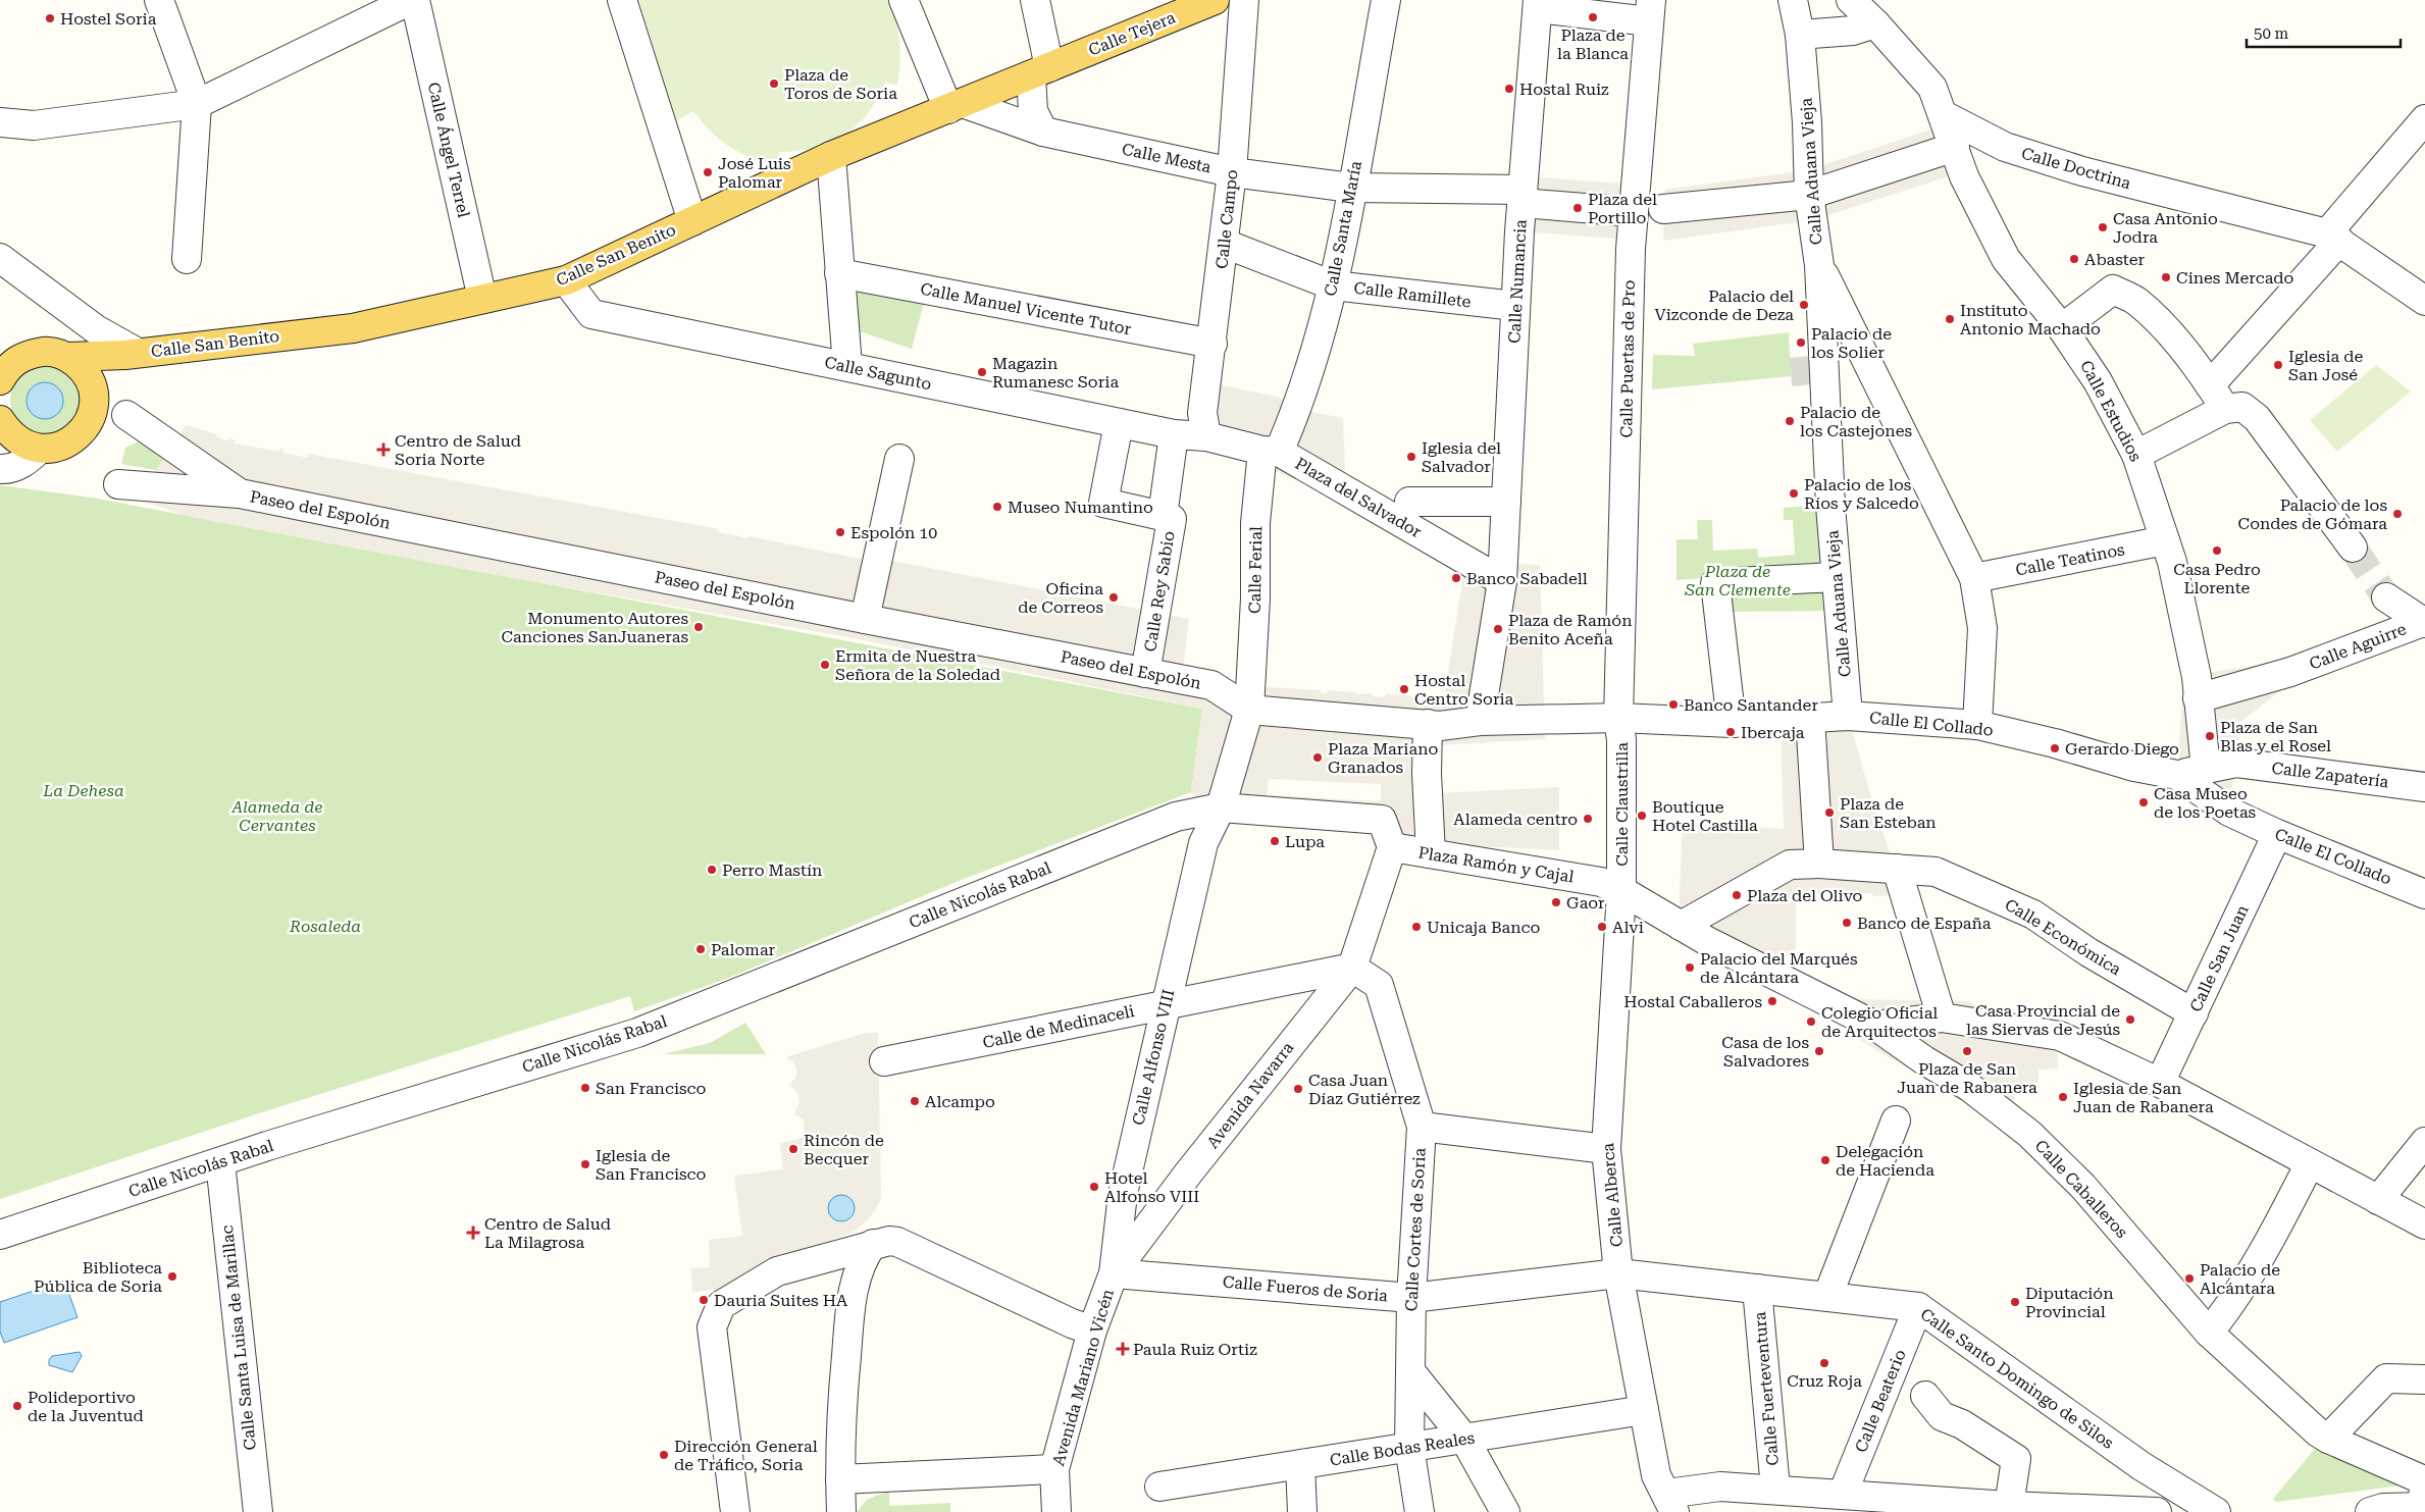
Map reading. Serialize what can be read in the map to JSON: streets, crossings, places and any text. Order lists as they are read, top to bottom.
{
  "streets": {
    "main road": ["Calle Tejera", "Calle San Benito"],
    "street": [
      "Calle Ángel Terrel",
      "Calle Mesta",
      "Calle Doctrina",
      "Calle Aduana Vieja",
      "Calle Campo",
      "Calle Santa María",
      "Calle Numancia",
      "Calle Ramillete",
      "Calle Manuel Vicente Tutor",
      "Calle Puertas de Pro",
      "Calle Sagunto",
      "Calle Estudios",
      "Plaza del Salvador",
      "Paseo del Espolón",
      "Calle Teatinos",
      "Calle Ferial",
      "Calle Rey Sabio",
      "Calle Aguirre",
      "Calle El Collado",
      "Calle Zapatería",
      "Calle Claustrilla",
      "Plaza Ramón y Cajal",
      "Calle Nicolás Rabal",
      "Calle Económica",
      "Calle San Juan",
      "Calle de Medinaceli",
      "Calle Alfonso VIII",
      "Avenida Navarra",
      "Calle Caballeros",
      "Calle Alberca",
      "Calle Cortes de Soria",
      "Calle Fueros de Soria",
      "Calle Santa Luisa de Marillac",
      "Avenida Mariano Vicén",
      "Calle Santo Domingo de Silos",
      "Calle Fuerteventura",
      "Calle Beaterio",
      "Calle Bodas Reales"
    ]
  },
  "crossings": [
    ["Calle Tejera", "Calle San Benito"],
    ["Calle Ángel Terrel", "Calle San Benito"],
    ["Calle Mesta", "Calle Campo"],
    ["Calle Mesta", "Calle Santa María"],
    ["Calle Mesta", "Calle San Benito"],
    ["Calle Mesta", "Calle Numancia"],
    ["Calle Doctrina", "Calle Estudios"],
    ["Calle Aduana Vieja", "Calle El Collado"],
    ["Calle Campo", "Calle Ramillete"],
    ["Calle Campo", "Calle Manuel Vicente Tutor"],
    ["Calle Campo", "Calle Sagunto"],
    ["Calle Campo", "Plaza del Salvador"],
    ["Calle Santa María", "Calle Ramillete"],
    ["Calle Santa María", "Plaza del Salvador"],
    ["Calle Santa María", "Calle Ferial"],
    ["Calle San Benito", "Calle Sagunto"],
    ["Calle Numancia", "Calle Ramillete"],
    ["Calle Numancia", "Plaza del Salvador"],
    ["Calle Puertas de Pro", "Calle El Collado"],
    ["Calle Puertas de Pro", "Calle Claustrilla"],
    ["Calle Sagunto", "Plaza del Salvador"],
    ["Calle Estudios", "Calle Teatinos"],
    ["Calle Estudios", "Calle Aguirre"],
    ["Plaza del Salvador", "Calle Ferial"],
    ["Paseo del Espolón", "Calle Ferial"],
    ["Paseo del Espolón", "Calle Rey Sabio"],
    ["Calle El Collado", "Calle Claustrilla"],
    ["Calle El Collado", "Calle San Juan"],
    ["Calle Claustrilla", "Plaza Ramón y Cajal"],
    ["Calle Claustrilla", "Calle Caballeros"],
    ["Calle Claustrilla", "Calle Alberca"],
    ["Plaza Ramón y Cajal", "Calle Caballeros"],
    ["Plaza Ramón y Cajal", "Calle Alberca"],
    ["Calle Nicolás Rabal", "Calle Santa Luisa de Marillac"],
    ["Calle Económica", "Calle San Juan"],
    ["Calle de Medinaceli", "Calle Alfonso VIII"],
    ["Calle de Medinaceli", "Avenida Navarra"],
    ["Calle de Medinaceli", "Calle Cortes de Soria"],
    ["Calle Alfonso VIII", "Avenida Navarra"],
    ["Calle Alfonso VIII", "Calle Fueros de Soria"],
    ["Calle Alfonso VIII", "Avenida Mariano Vicén"],
    ["Avenida Navarra", "Calle Cortes de Soria"],
    ["Avenida Navarra", "Calle Fueros de Soria"],
    ["Avenida Navarra", "Avenida Mariano Vicén"],
    ["Calle Caballeros", "Calle Alberca"],
    ["Calle Alberca", "Calle Fueros de Soria"],
    ["Calle Alberca", "Calle Santo Domingo de Silos"],
    ["Calle Alberca", "Calle Bodas Reales"],
    ["Calle Cortes de Soria", "Calle Fueros de Soria"],
    ["Calle Cortes de Soria", "Calle Bodas Reales"],
    ["Calle Fueros de Soria", "Avenida Mariano Vicén"],
    ["Calle Fueros de Soria", "Calle Santo Domingo de Silos"],
    ["Calle Santo Domingo de Silos", "Calle Fuerteventura"],
    ["Calle Santo Domingo de Silos", "Calle Beaterio"]
  ],
  "parks": [
    "Plaza de San Clemente",
    "La Dehesa",
    "Alameda de Cervantes",
    "Rosaleda"
  ],
  "places": {
    "other": [
      "Plaza de la Blanca",
      "Hostel Soria",
      "Plaza de Toros de Soria",
      "Hostal Ruiz",
      "José Luis Palomar",
      "Plaza del Portillo",
      "Casa Antonio Jodra",
      "Abaster",
      "Cines Mercado",
      "Palacio del Vizconde de Deza",
      "Instituto Antonio Machado",
      "Palacio de los Solier",
      "Iglesia de San José",
      "Magazin Rumanesc Soria",
      "Palacio de los Castejones",
      "Iglesia del Salvador",
      "Palacio de los Ríos y Salcedo",
      "Museo Numantino",
      "Palacio de los Condes de Gómara",
      "Espolón 10",
      "Casa Pedro Llorente",
      "Banco Sabadell",
      "Oficina de Correos",
      "Monumento Autores Canciones SanJuaneras",
      "Plaza de Ramón Benito Aceña",
      "Ermita de Nuestra Señora de la Soledad",
      "Hostal Centro Soria",
      "Banco Santander",
      "Ibercaja",
      "Plaza de San Blas y el Rosel",
      "Gerardo Diego",
      "Plaza Mariano Granados",
      "Casa Museo de los Poetas",
      "Plaza de San Esteban",
      "Boutique Hotel Castilla",
      "Alameda centro",
      "Lupa",
      "Perro Mastín",
      "Plaza del Olivo",
      "Gaor",
      "Banco de España",
      "Unicaja Banco",
      "Alvi",
      "Palomar",
      "Palacio del Marqués de Alcántara",
      "Hostal Caballeros",
      "Casa Provincial de las Siervas de Jesús",
      "Colegio Oficial de Arquitectos",
      "Casa de los Salvadores",
      "Plaza de San Juan de Rabanera",
      "San Francisco",
      "Casa Juan Díaz Gutiérrez",
      "Iglesia de San Juan de Rabanera",
      "Alcampo",
      "Rincón de Becquer",
      "Delegación de Hacienda",
      "Iglesia de San Francisco",
      "Hotel Alfonso VIII",
      "Biblioteca Pública de Soria",
      "Palacio de Alcántara",
      "Dauria Suites HA",
      "Diputación Provincial",
      "Cruz Roja",
      "Polideportivo de la Juventud",
      "Dirección General de Tráfico, Soria"
    ],
    "health": ["Centro de Salud Soria Norte", "Centro de Salud La Milagrosa", "Paula Ruiz Ortiz"]
  },
  "scale_bar": "50 m"
}
